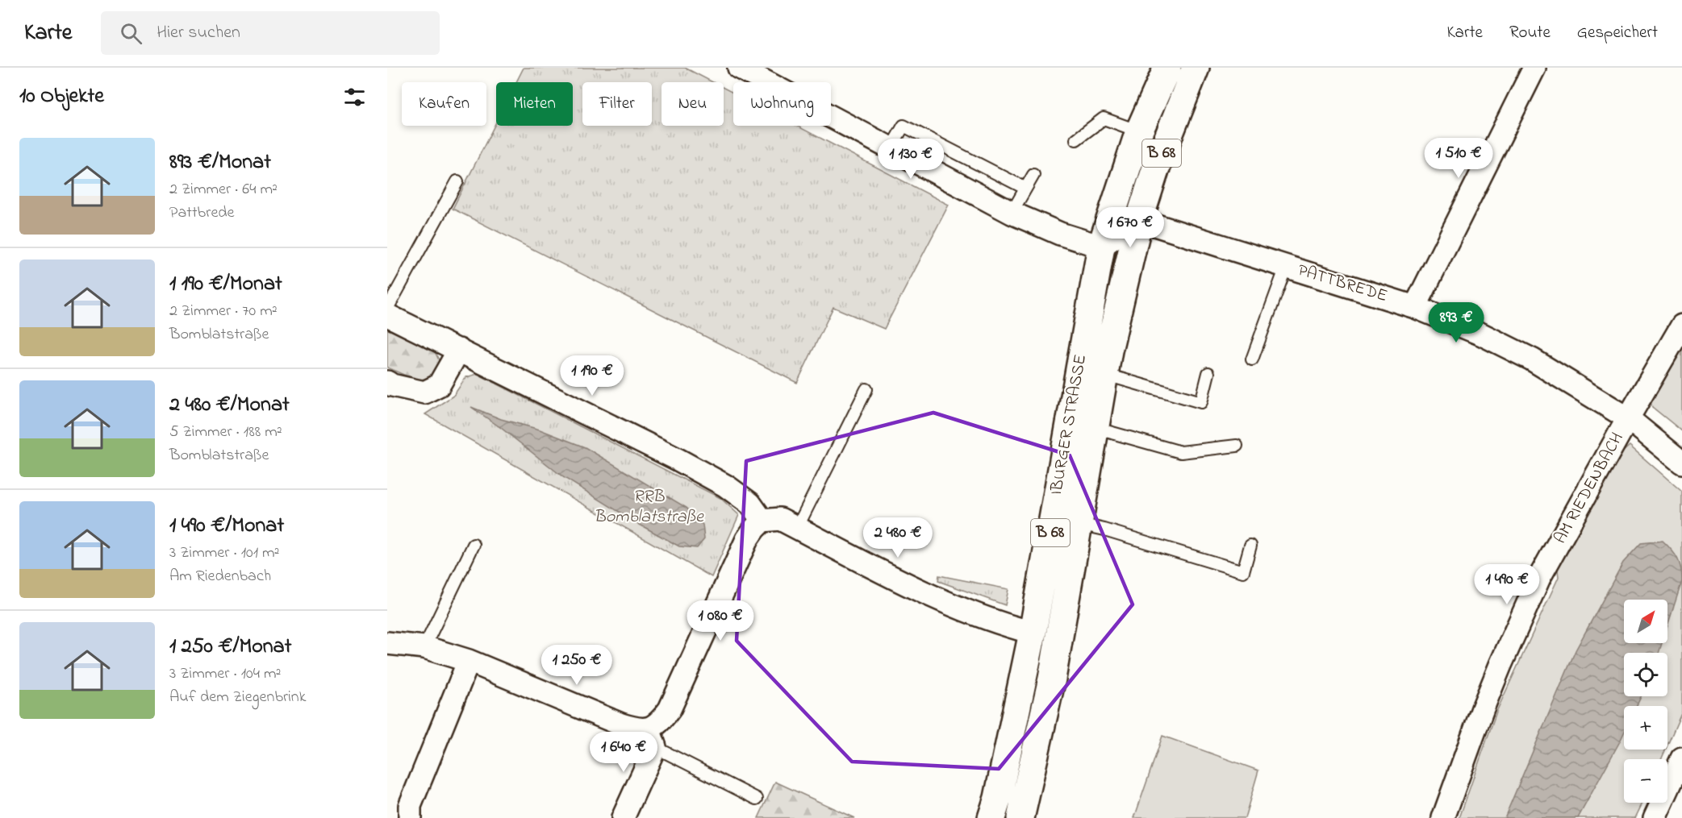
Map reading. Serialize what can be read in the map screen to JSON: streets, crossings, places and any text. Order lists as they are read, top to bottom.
{
  "streets": {
    "main road": ["B 68", "IBURGER STRASSE"],
    "street": ["PATTBREDE", "AM RIEDENBACH"]
  },
  "crossings": [
    ["PATTBREDE", "IBURGER STRASSE"],
    ["PATTBREDE", "AM RIEDENBACH"]
  ],
  "water": ["RRB Bomblatstraße"],
  "north": "top right",
  "page": {
    "header": "Karte",
    "search": "Hier suchen",
    "nav": ["Karte", "Route", "Gespeichert"],
    "heading": "10 Objekte",
    "chip": [
      "Kaufen",
      "Mieten",
      "Filter",
      "Neu",
      "Wohnung"
    ],
    "list": [
      {
        "name": "893 €/Monat",
        "note": "2 Zimmer · 64 m² · Pattbrede"
      },
      {
        "name": "1 190 €/Monat",
        "note": "2 Zimmer · 70 m² · Bomblatstraße"
      },
      {
        "name": "2 480 €/Monat",
        "note": "5 Zimmer · 188 m² · Bomblatstraße"
      },
      {
        "name": "1 490 €/Monat",
        "note": "3 Zimmer · 101 m² · Am Riedenbach"
      },
      {
        "name": "1 250 €/Monat",
        "note": "3 Zimmer · 104 m² · Auf dem Ziegenbrink"
      }
    ],
    "price": [
      "1 510 €",
      "1 130 €",
      "1 670 €",
      "893 €",
      "1 190 €",
      "2 480 €",
      "1 490 €",
      "1 080 €",
      "1 250 €",
      "1 640 €"
    ],
    "map_buttons": ["+", "−"]
  }
}
